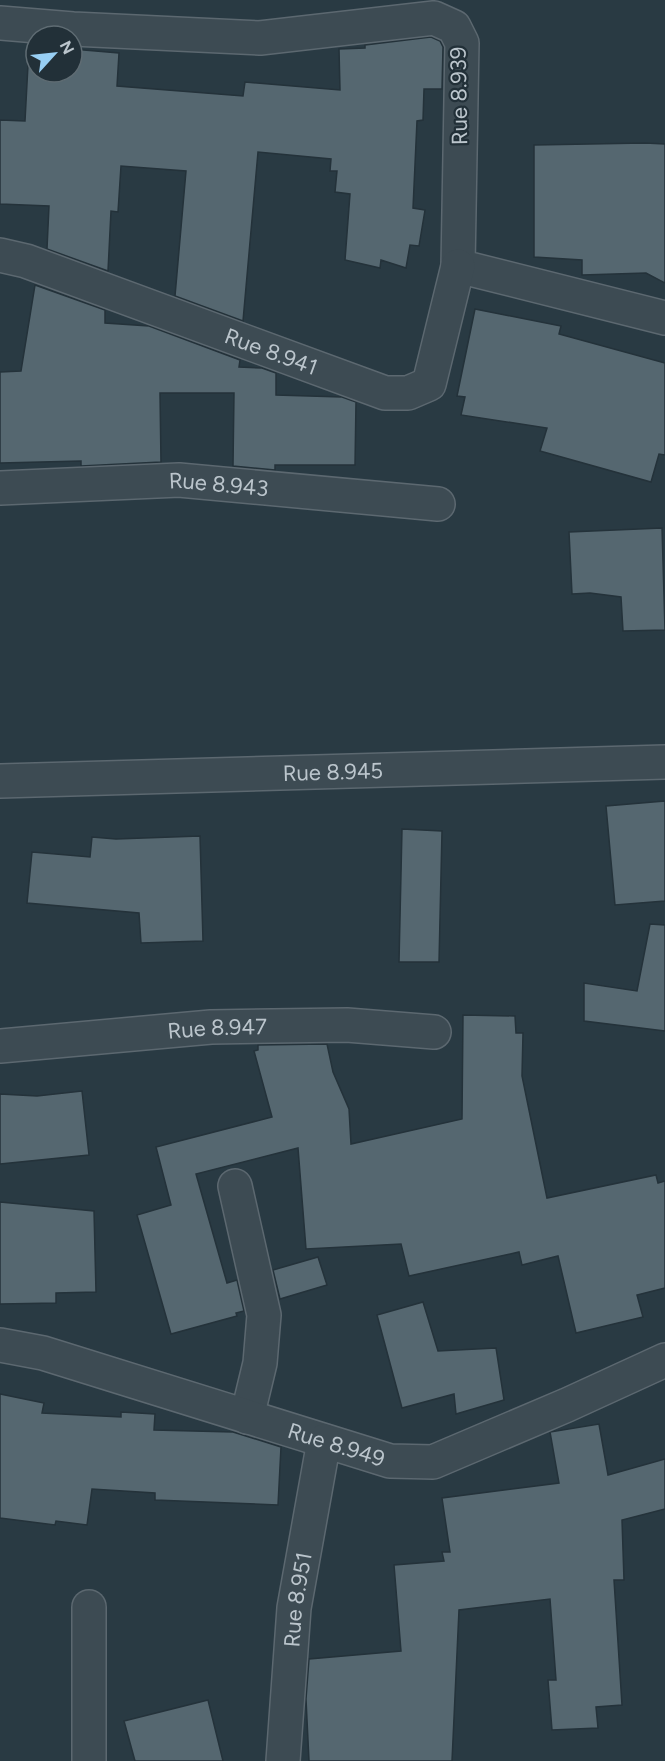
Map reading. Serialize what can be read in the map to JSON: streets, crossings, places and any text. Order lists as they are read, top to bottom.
{
  "streets": {
    "street": [
      "Rue 8.939",
      "Rue 8.941",
      "Rue 8.943",
      "Rue 8.945",
      "Rue 8.947",
      "Rue 8.949",
      "Rue 8.951"
    ]
  },
  "crossings": [
    ["Rue 8.939", "Rue 8.941"],
    ["Rue 8.949", "Rue 8.951"]
  ],
  "north": "top right"
}
